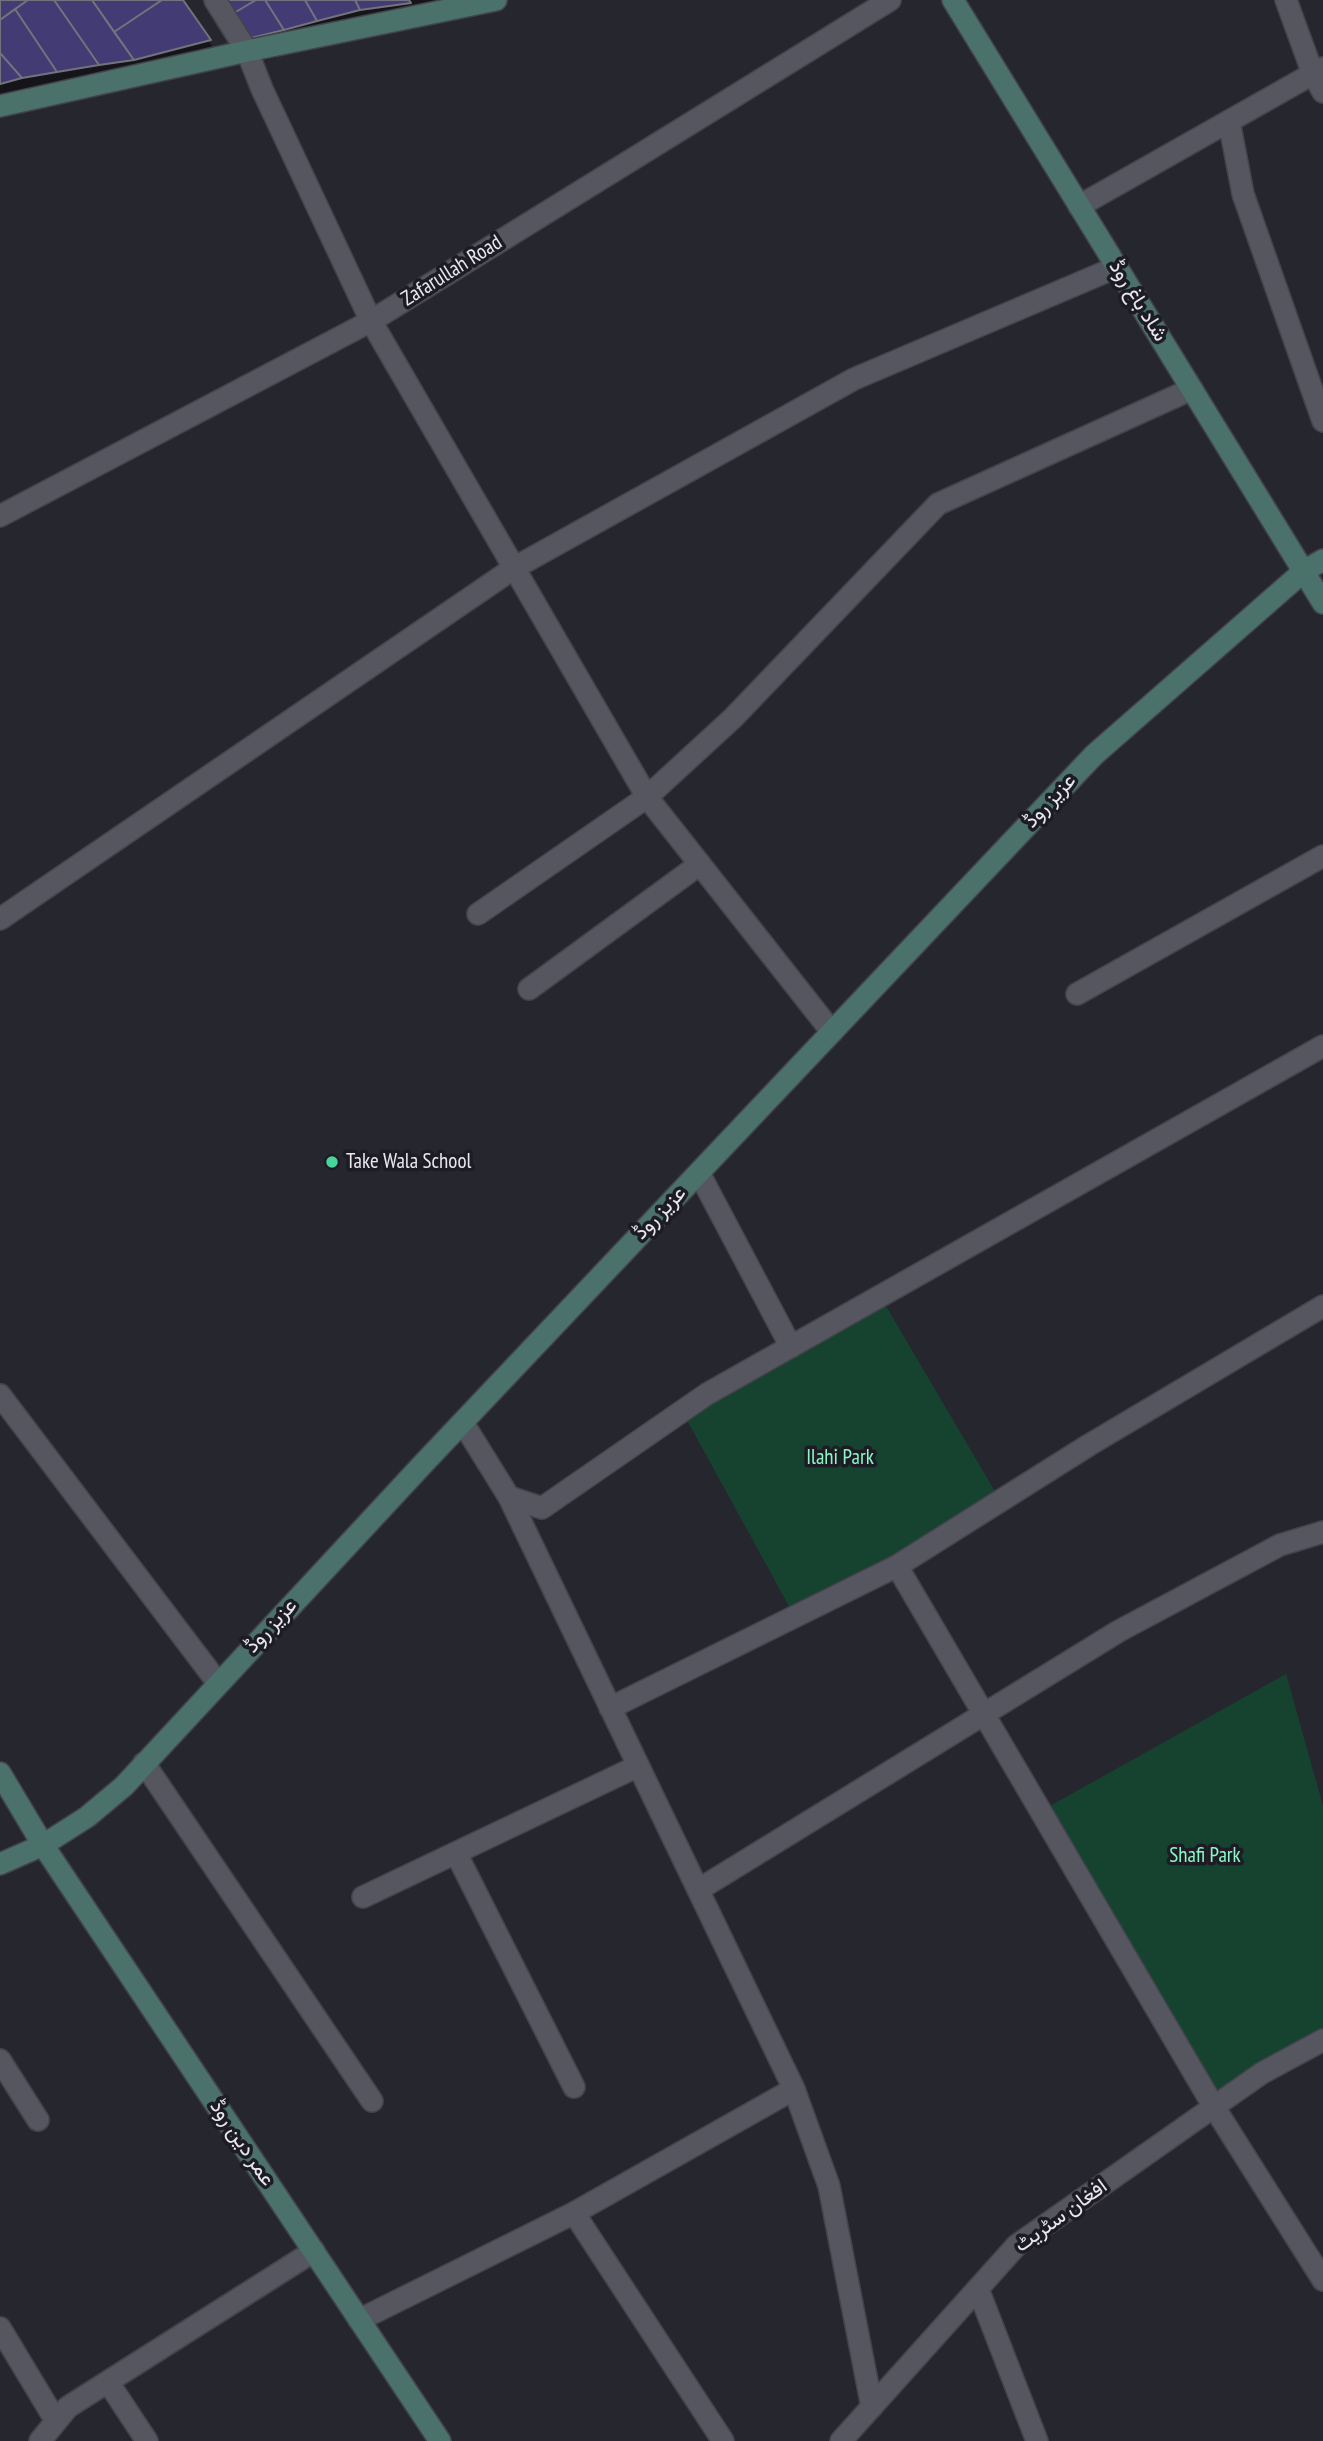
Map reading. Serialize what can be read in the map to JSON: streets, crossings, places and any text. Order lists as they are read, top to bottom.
{
  "streets": {
    "main road": ["شاد باغ روڈ", "عزیز روڈ", "عمر دین روڈ"],
    "street": ["Zafarullah Road", "افغان سٹریٹ"]
  },
  "crossings": [
    ["شاد باغ روڈ", "عزیز روڈ"],
    ["عزیز روڈ", "عمر دین روڈ"]
  ],
  "parks": ["Ilahi Park", "Shafi Park"],
  "places": ["Take Wala School"]
}
